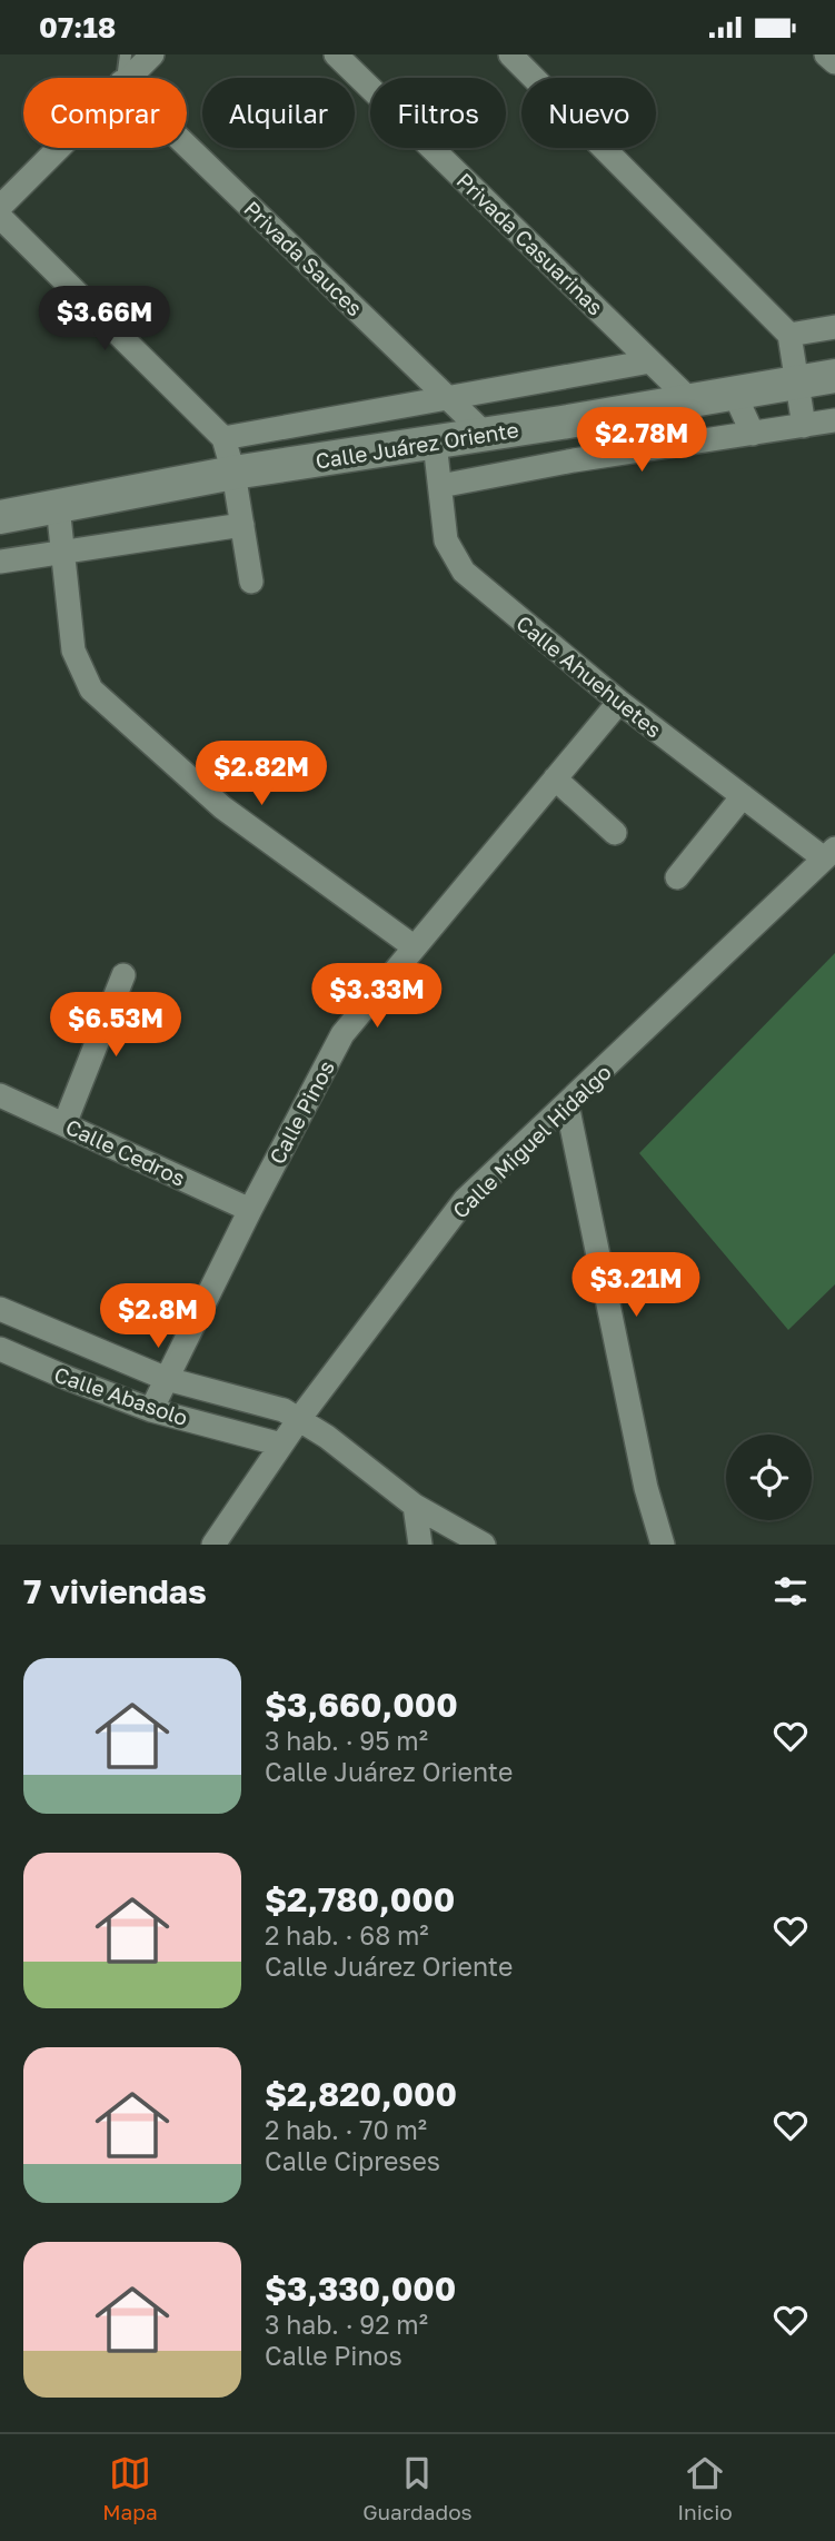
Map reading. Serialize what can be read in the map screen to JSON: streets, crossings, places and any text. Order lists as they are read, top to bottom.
{
  "streets": {
    "street": [
      "Privada Casuarinas",
      "Privada Sauces",
      "Calle Juárez Oriente",
      "Calle Ahuehuetes",
      "Calle Pinos",
      "Calle Miguel Hidalgo",
      "Calle Cedros",
      "Calle Abasolo"
    ]
  },
  "crossings": [
    ["Privada Casuarinas", "Calle Juárez Oriente"],
    ["Privada Sauces", "Calle Juárez Oriente"],
    ["Calle Juárez Oriente", "Calle Ahuehuetes"],
    ["Calle Ahuehuetes", "Calle Pinos"],
    ["Calle Ahuehuetes", "Calle Miguel Hidalgo"],
    ["Calle Pinos", "Calle Cedros"],
    ["Calle Pinos", "Calle Abasolo"],
    ["Calle Miguel Hidalgo", "Calle Abasolo"]
  ],
  "page": {
    "status": "07:18",
    "chip": [
      "Comprar",
      "Alquilar",
      "Filtros",
      "Nuevo"
    ],
    "price": [
      "$3.66M",
      "$2.78M",
      "$2.82M",
      "$3.33M",
      "$6.53M",
      "$3.21M",
      "$2.8M"
    ],
    "heading": "7 viviendas",
    "list": [
      {
        "name": "$3,660,000",
        "note": "3 hab. · 95 m² · Calle Juárez Oriente"
      },
      {
        "name": "$2,780,000",
        "note": "2 hab. · 68 m² · Calle Juárez Oriente"
      },
      {
        "name": "$2,820,000",
        "note": "2 hab. · 70 m² · Calle Cipreses"
      },
      {
        "name": "$3,330,000",
        "note": "3 hab. · 92 m² · Calle Pinos"
      }
    ],
    "tabs": ["Mapa", "Guardados", "Inicio"]
  }
}
